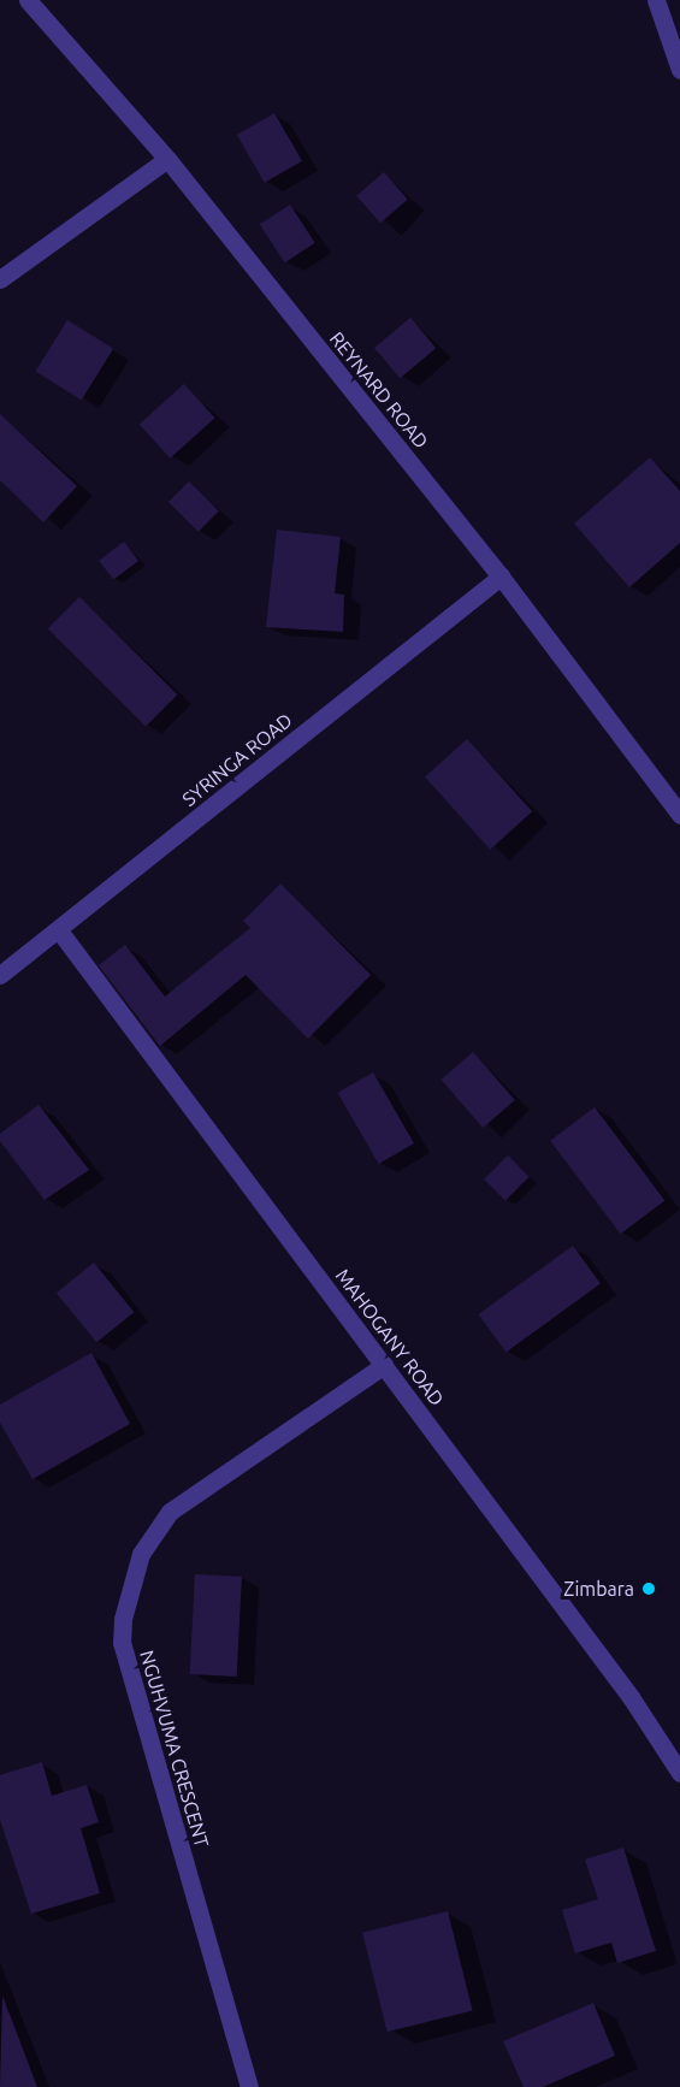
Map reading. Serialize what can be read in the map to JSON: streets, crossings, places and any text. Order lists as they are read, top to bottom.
{
  "streets": {
    "street": [
      "REYNARD ROAD",
      "SYRINGA ROAD",
      "MAHOGANY ROAD",
      "NGUHVUMA CRESCENT"
    ]
  },
  "crossings": [
    ["REYNARD ROAD", "SYRINGA ROAD"],
    ["SYRINGA ROAD", "MAHOGANY ROAD"],
    ["MAHOGANY ROAD", "NGUHVUMA CRESCENT"]
  ],
  "places": ["Zimbara"]
}
